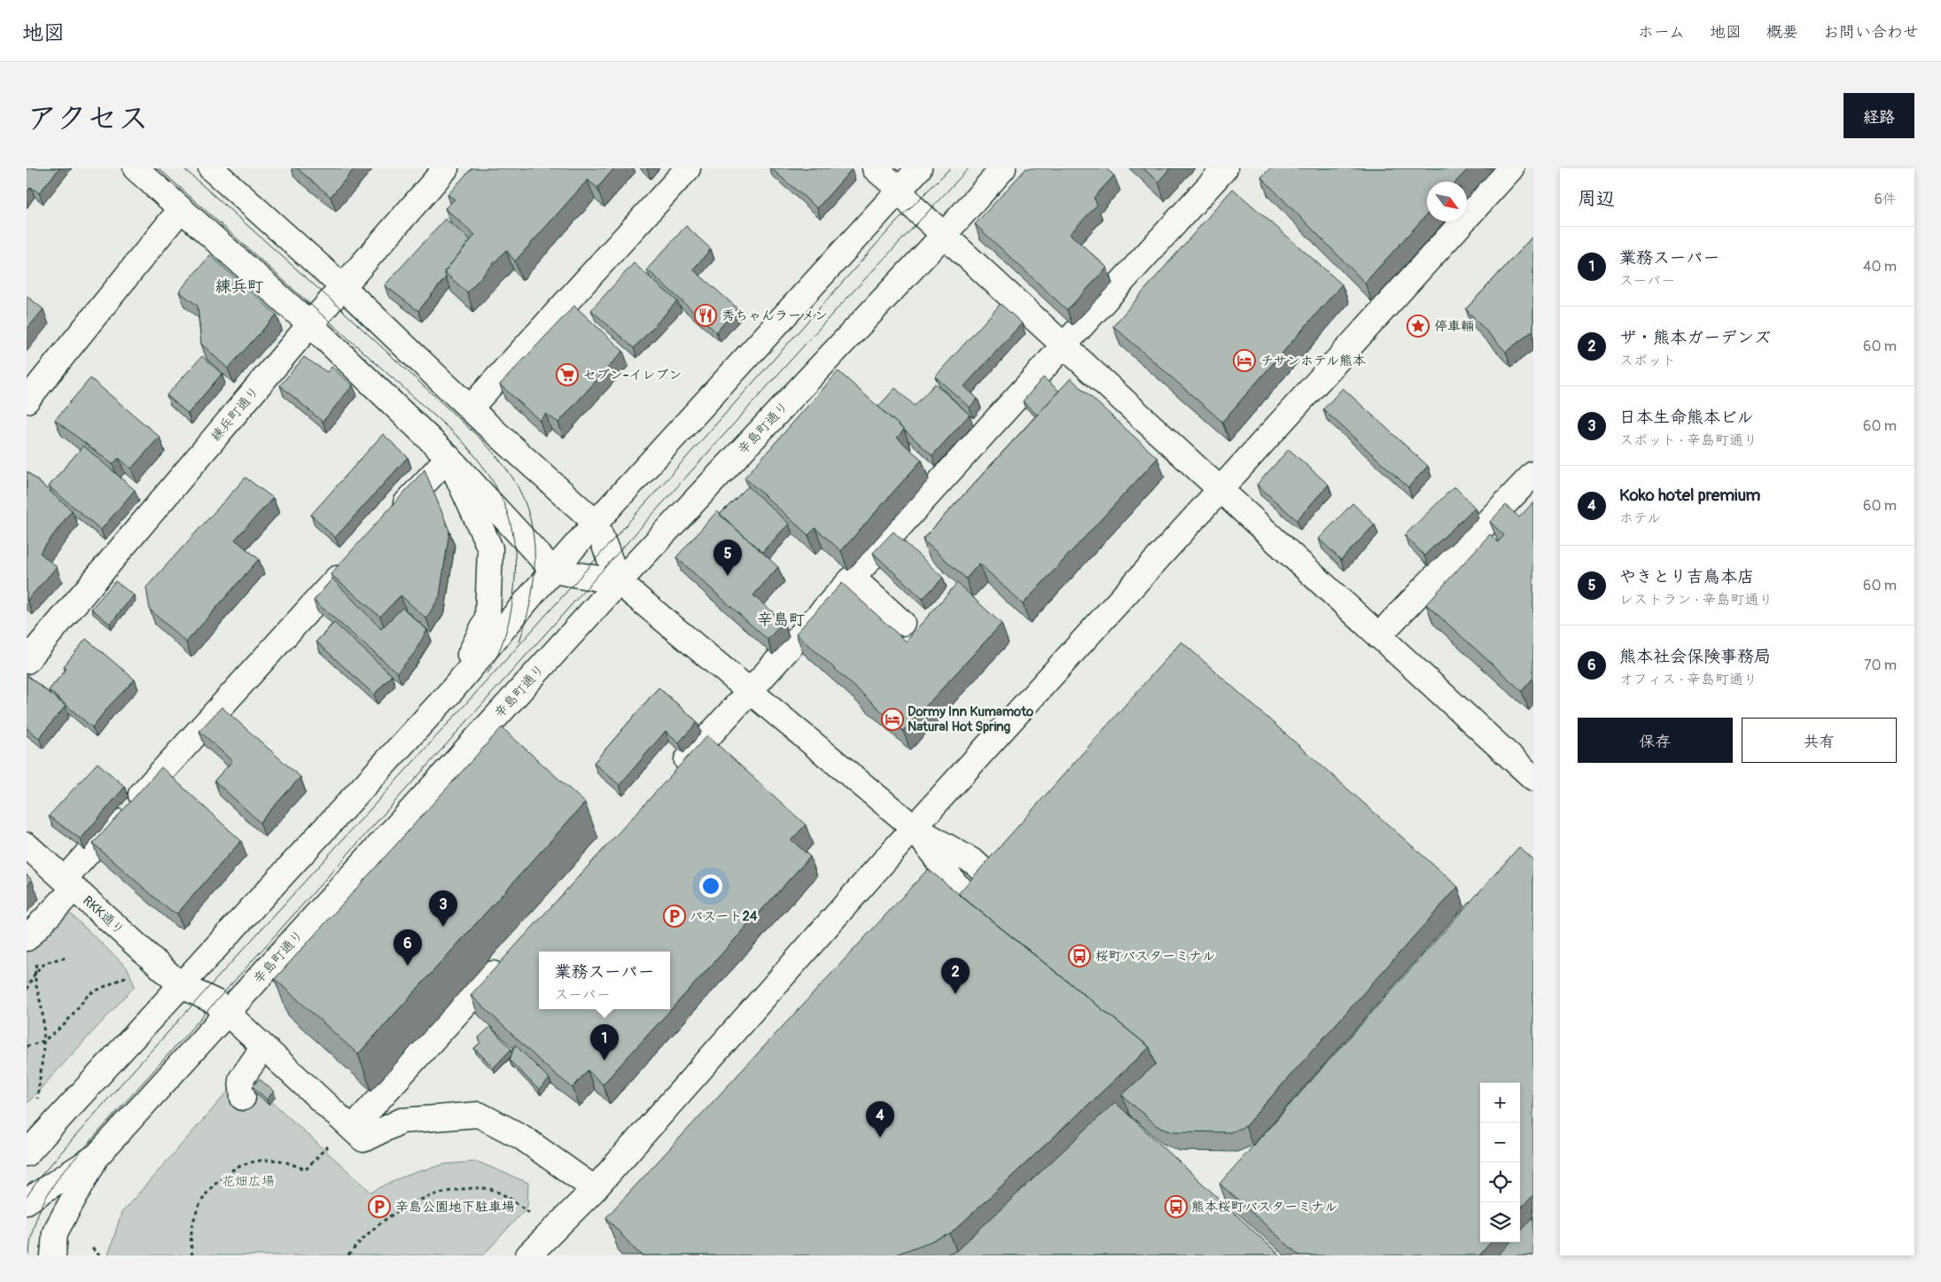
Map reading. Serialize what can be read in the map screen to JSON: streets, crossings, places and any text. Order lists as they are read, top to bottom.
{
  "streets": {
    "street": ["練兵町通り", "辛島町通り", "RKK通り"]
  },
  "crossings": [
    ["辛島町通り", "RKK通り"]
  ],
  "districts": ["練兵町", "辛島町"],
  "parks": ["花畑広場"],
  "places": {
    "restaurant": ["秀ちゃんラーメン"],
    "place": ["停車輛"],
    "hotel": ["チサンホテル熊本", "Dormy Inn Kumamoto Natural Hot Spring"],
    "supermarket": ["セブン-イレブン"],
    "parking": ["パスート24", "辛島公園地下駐車場"],
    "bus stop": ["桜町バスターミナル", "熊本桜町バスターミナル"]
  },
  "north": "bottom right",
  "page": {
    "header": "地図",
    "nav": [
      "ホーム",
      "地図",
      "概要",
      "お問い合わせ"
    ],
    "title": "アクセス",
    "buttons": [
      "経路",
      ["保存", "共有"]
    ],
    "heading": ["周辺", "6件"],
    "list": [
      {
        "mark": "1",
        "name": "業務スーパー",
        "note": "スーパー",
        "value": "40 m"
      },
      {
        "mark": "2",
        "name": "ザ・熊本ガーデンズ",
        "note": "スポット",
        "value": "60 m"
      },
      {
        "mark": "3",
        "name": "日本生命熊本ビル",
        "note": "スポット · 辛島町通り",
        "value": "60 m"
      },
      {
        "mark": "4",
        "name": "Koko hotel premium",
        "note": "ホテル",
        "value": "60 m"
      },
      {
        "mark": "5",
        "name": "やきとり吉鳥本店",
        "note": "レストラン · 辛島町通り",
        "value": "60 m"
      },
      {
        "mark": "6",
        "name": "熊本社会保険事務局",
        "note": "オフィス · 辛島町通り",
        "value": "70 m"
      }
    ],
    "pins": [
      "5",
      "3",
      "6",
      "2",
      "1",
      "4"
    ],
    "popup": ["業務スーパー", "スーパー"],
    "map_buttons": ["+", "−"]
  }
}
